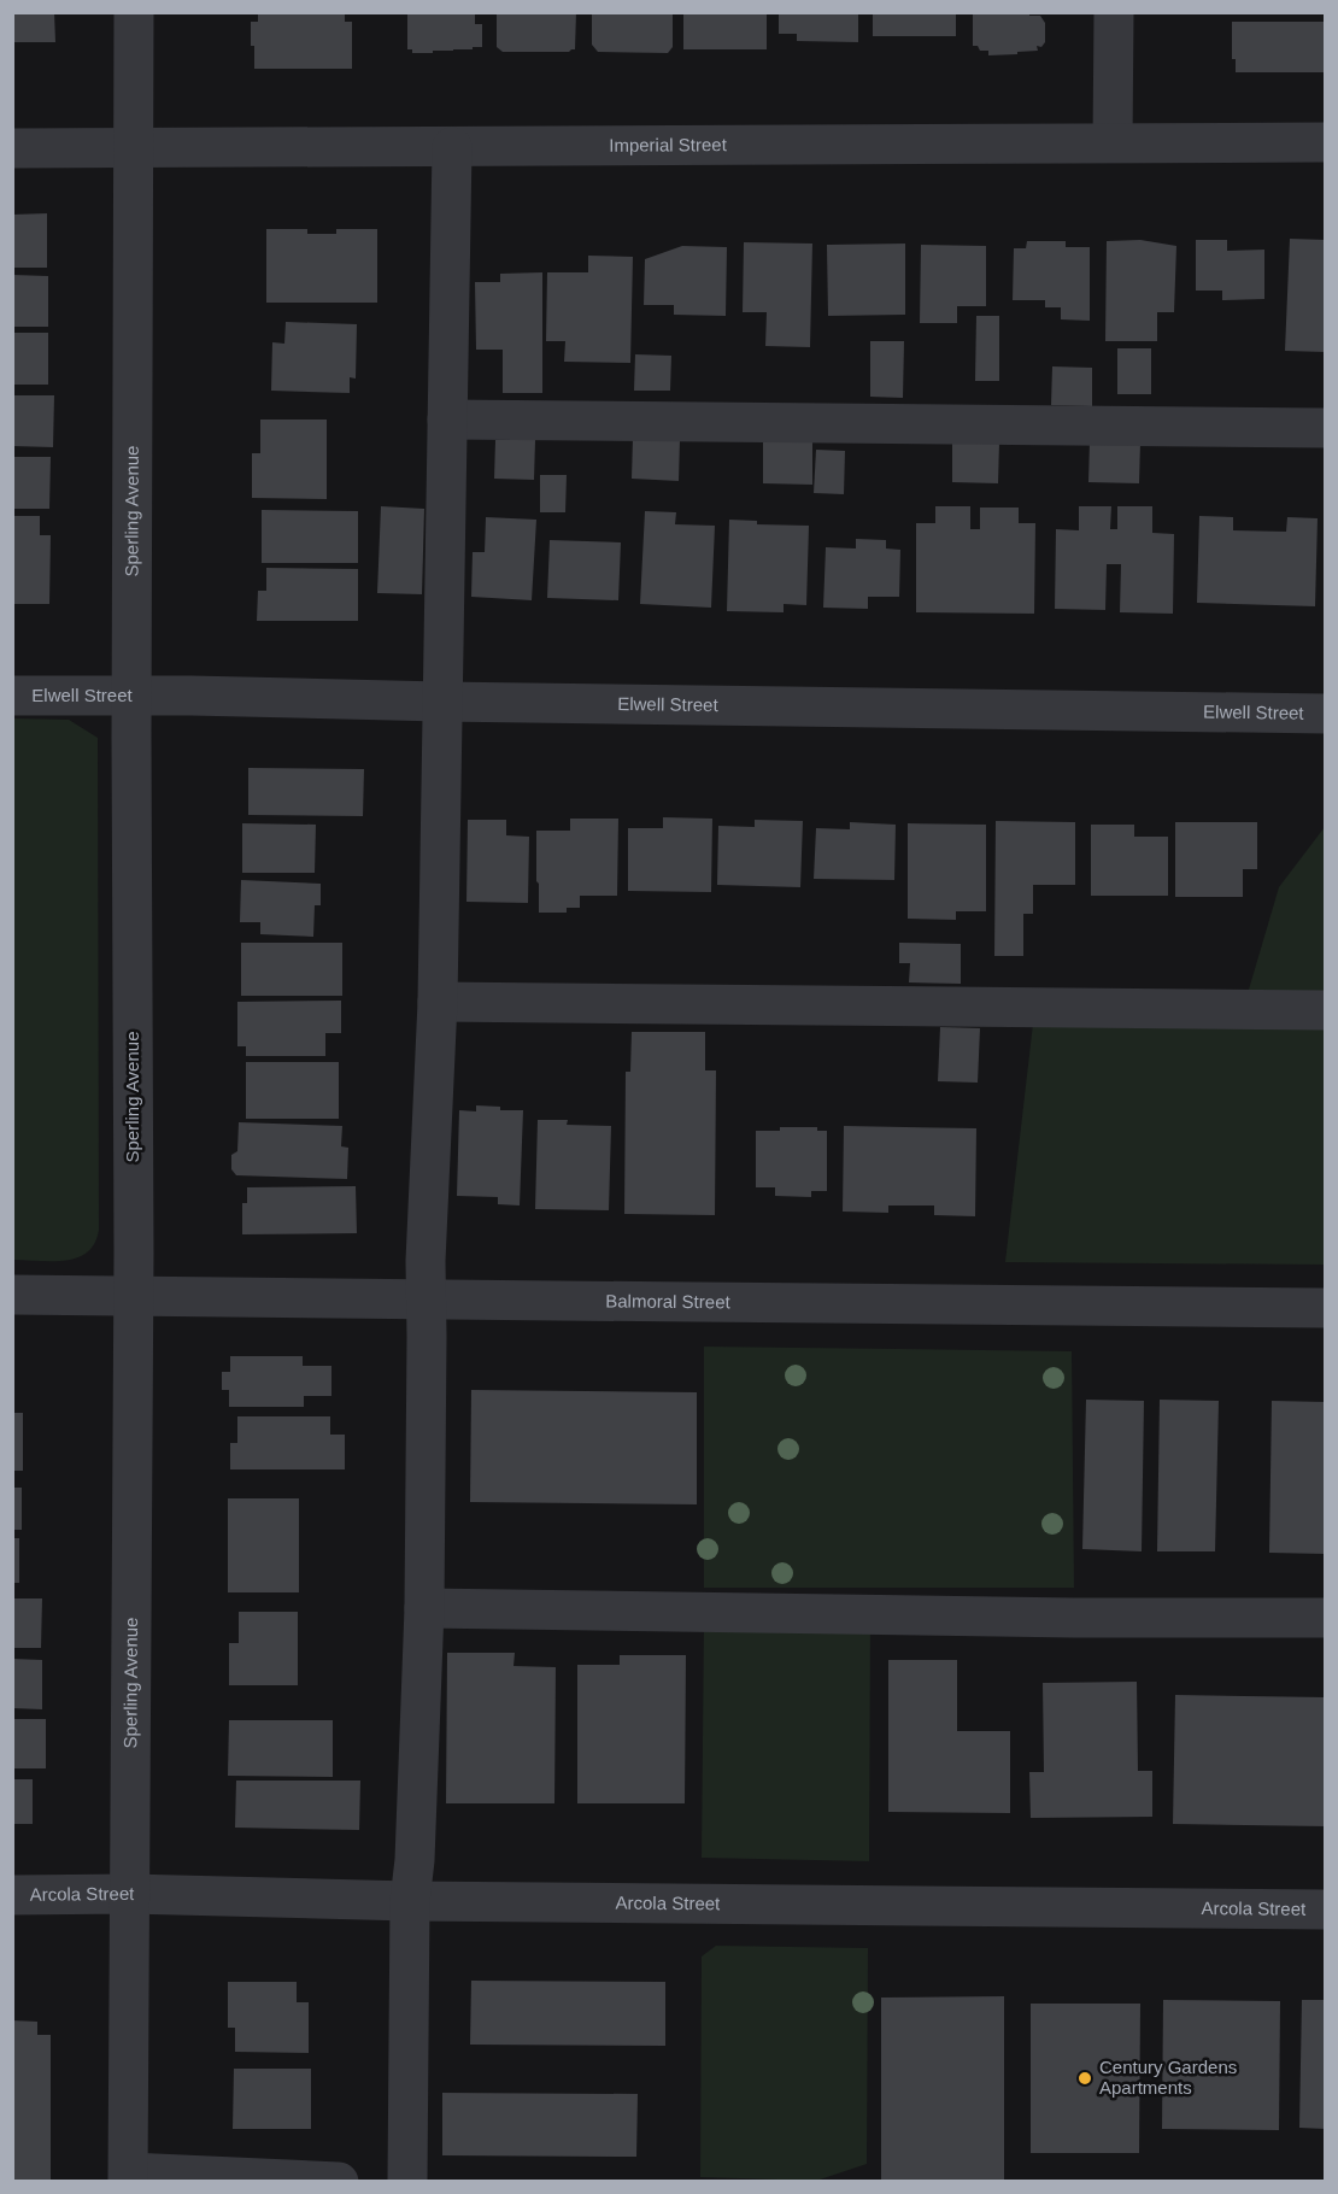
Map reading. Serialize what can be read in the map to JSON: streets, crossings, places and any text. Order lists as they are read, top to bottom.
{
  "streets": {
    "street": [
      "Imperial Street",
      "Sperling Avenue",
      "Elwell Street",
      "Balmoral Street",
      "Arcola Street"
    ]
  },
  "crossings": [
    ["Imperial Street", "Sperling Avenue"],
    ["Sperling Avenue", "Elwell Street"],
    ["Sperling Avenue", "Balmoral Street"],
    ["Sperling Avenue", "Arcola Street"]
  ],
  "places": ["Century Gardens Apartments"]
}
